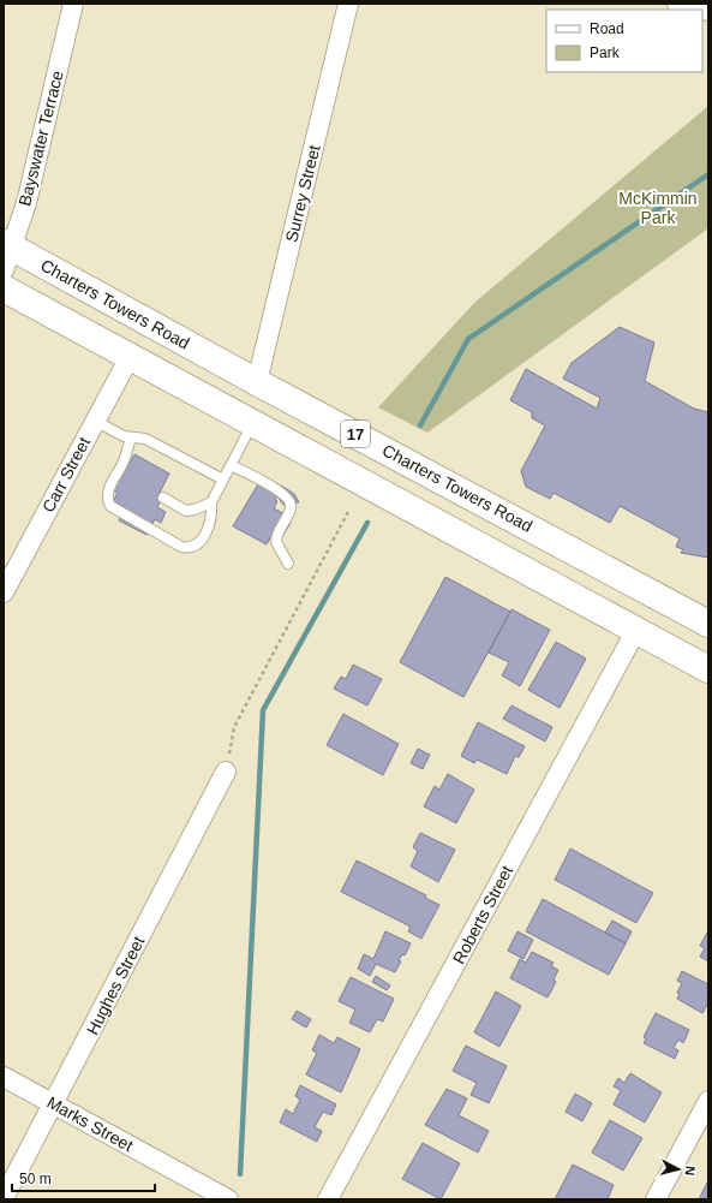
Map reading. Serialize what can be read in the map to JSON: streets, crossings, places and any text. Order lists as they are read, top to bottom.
{
  "streets": {
    "main road": ["Charters Towers Road", "17"],
    "street": [
      "Bayswater Terrace",
      "Surrey Street",
      "Carr Street",
      "Roberts Street",
      "Hughes Street",
      "Marks Street"
    ]
  },
  "crossings": [
    ["Bayswater Terrace", "Charters Towers Road"],
    ["Surrey Street", "Charters Towers Road"],
    ["17", "Carr Street"],
    ["17", "Roberts Street"],
    ["Hughes Street", "Marks Street"]
  ],
  "parks": ["McKimmin Park"],
  "legend": ["Road", "Park"],
  "scale_bar": "50 m",
  "north": "right"
}
